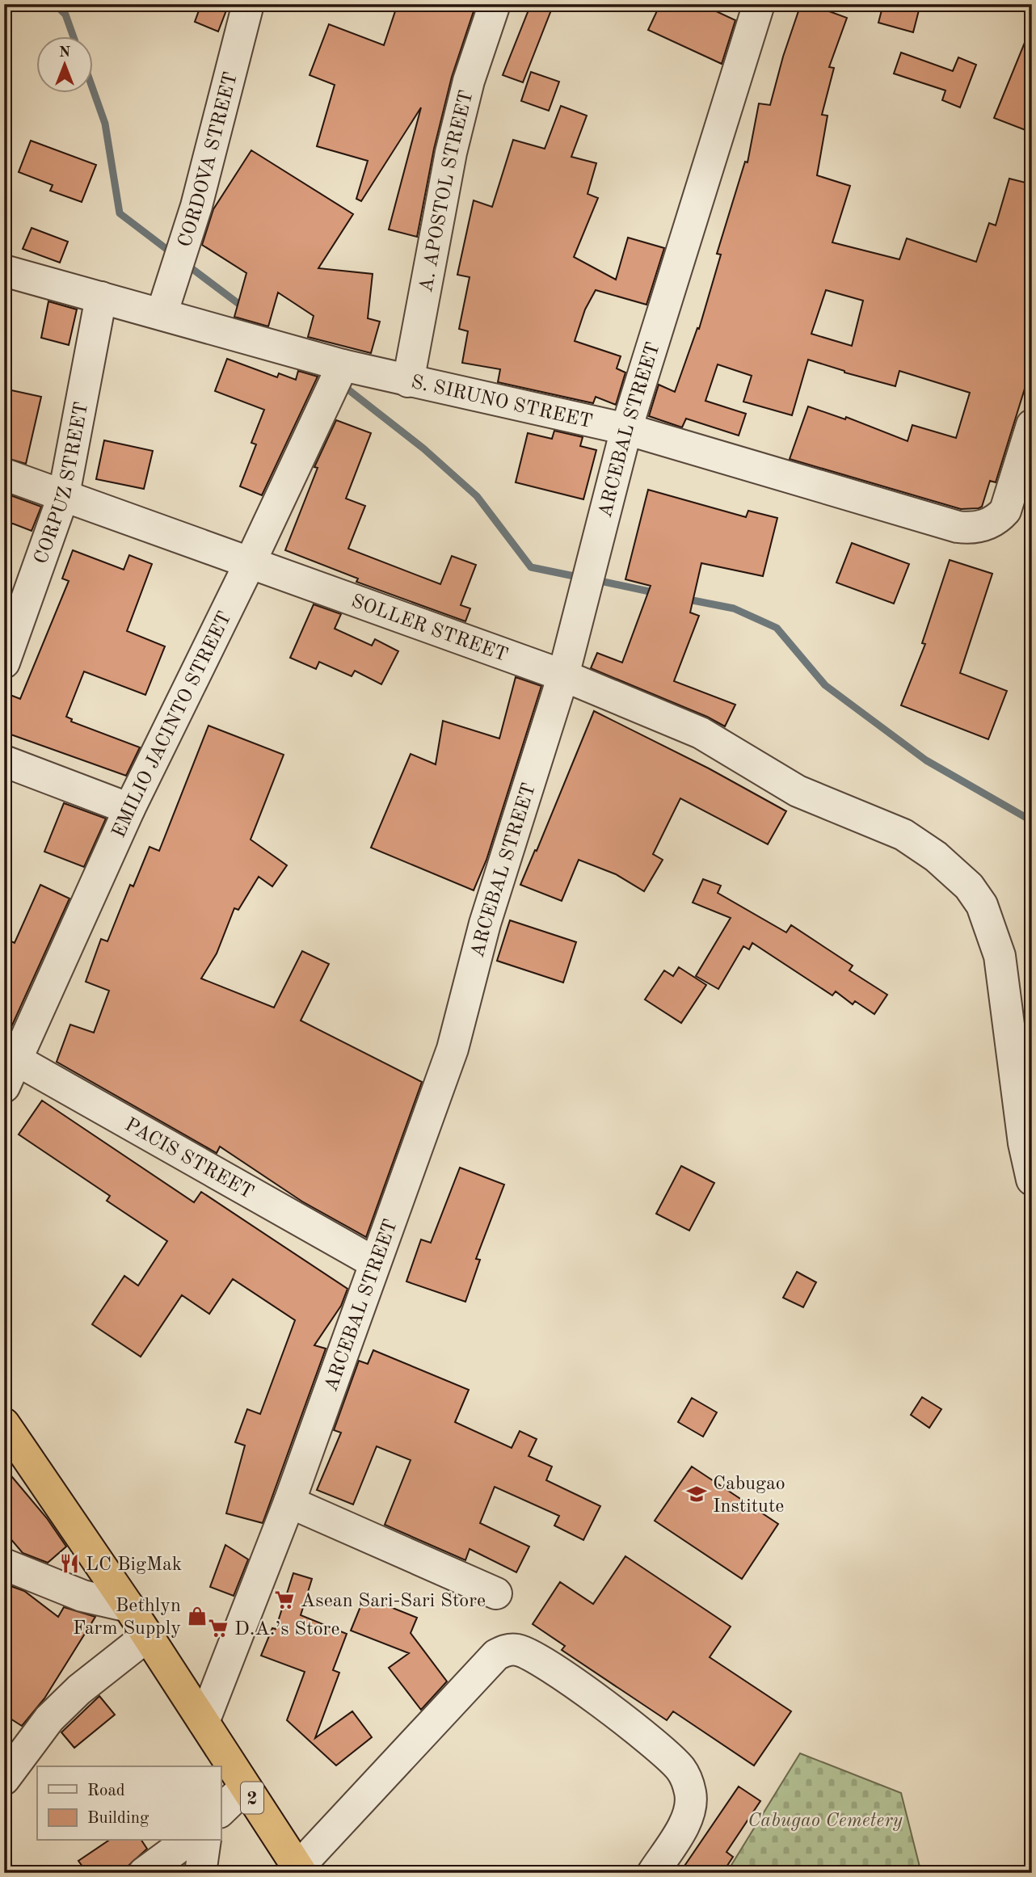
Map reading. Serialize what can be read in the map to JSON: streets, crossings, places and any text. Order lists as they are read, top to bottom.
{
  "streets": {
    "highway": ["2"],
    "street": [
      "CORDOVA STREET",
      "A. APOSTOL STREET",
      "S. SIRUNO STREET",
      "ARCEBAL STREET",
      "CORPUZ STREET",
      "SOLLER STREET",
      "EMILIO JACINTO STREET",
      "PACIS STREET"
    ]
  },
  "crossings": [
    ["CORDOVA STREET", "S. SIRUNO STREET"],
    ["A. APOSTOL STREET", "S. SIRUNO STREET"],
    ["S. SIRUNO STREET", "ARCEBAL STREET"],
    ["S. SIRUNO STREET", "CORPUZ STREET"],
    ["S. SIRUNO STREET", "EMILIO JACINTO STREET"],
    ["ARCEBAL STREET", "SOLLER STREET"],
    ["ARCEBAL STREET", "PACIS STREET"],
    ["ARCEBAL STREET", "2"],
    ["CORPUZ STREET", "SOLLER STREET"],
    ["SOLLER STREET", "EMILIO JACINTO STREET"],
    ["EMILIO JACINTO STREET", "PACIS STREET"]
  ],
  "parks": ["Cabugao Cemetery"],
  "places": {
    "school or university": ["Cabugao Institute"],
    "restaurant": ["LC BigMak"],
    "supermarket": ["Asean Sari-Sari Store", "D.A.’s Store"],
    "shop": ["Bethlyn Farm Supply"]
  },
  "legend": ["Road", "Building"],
  "north": "top"
}
